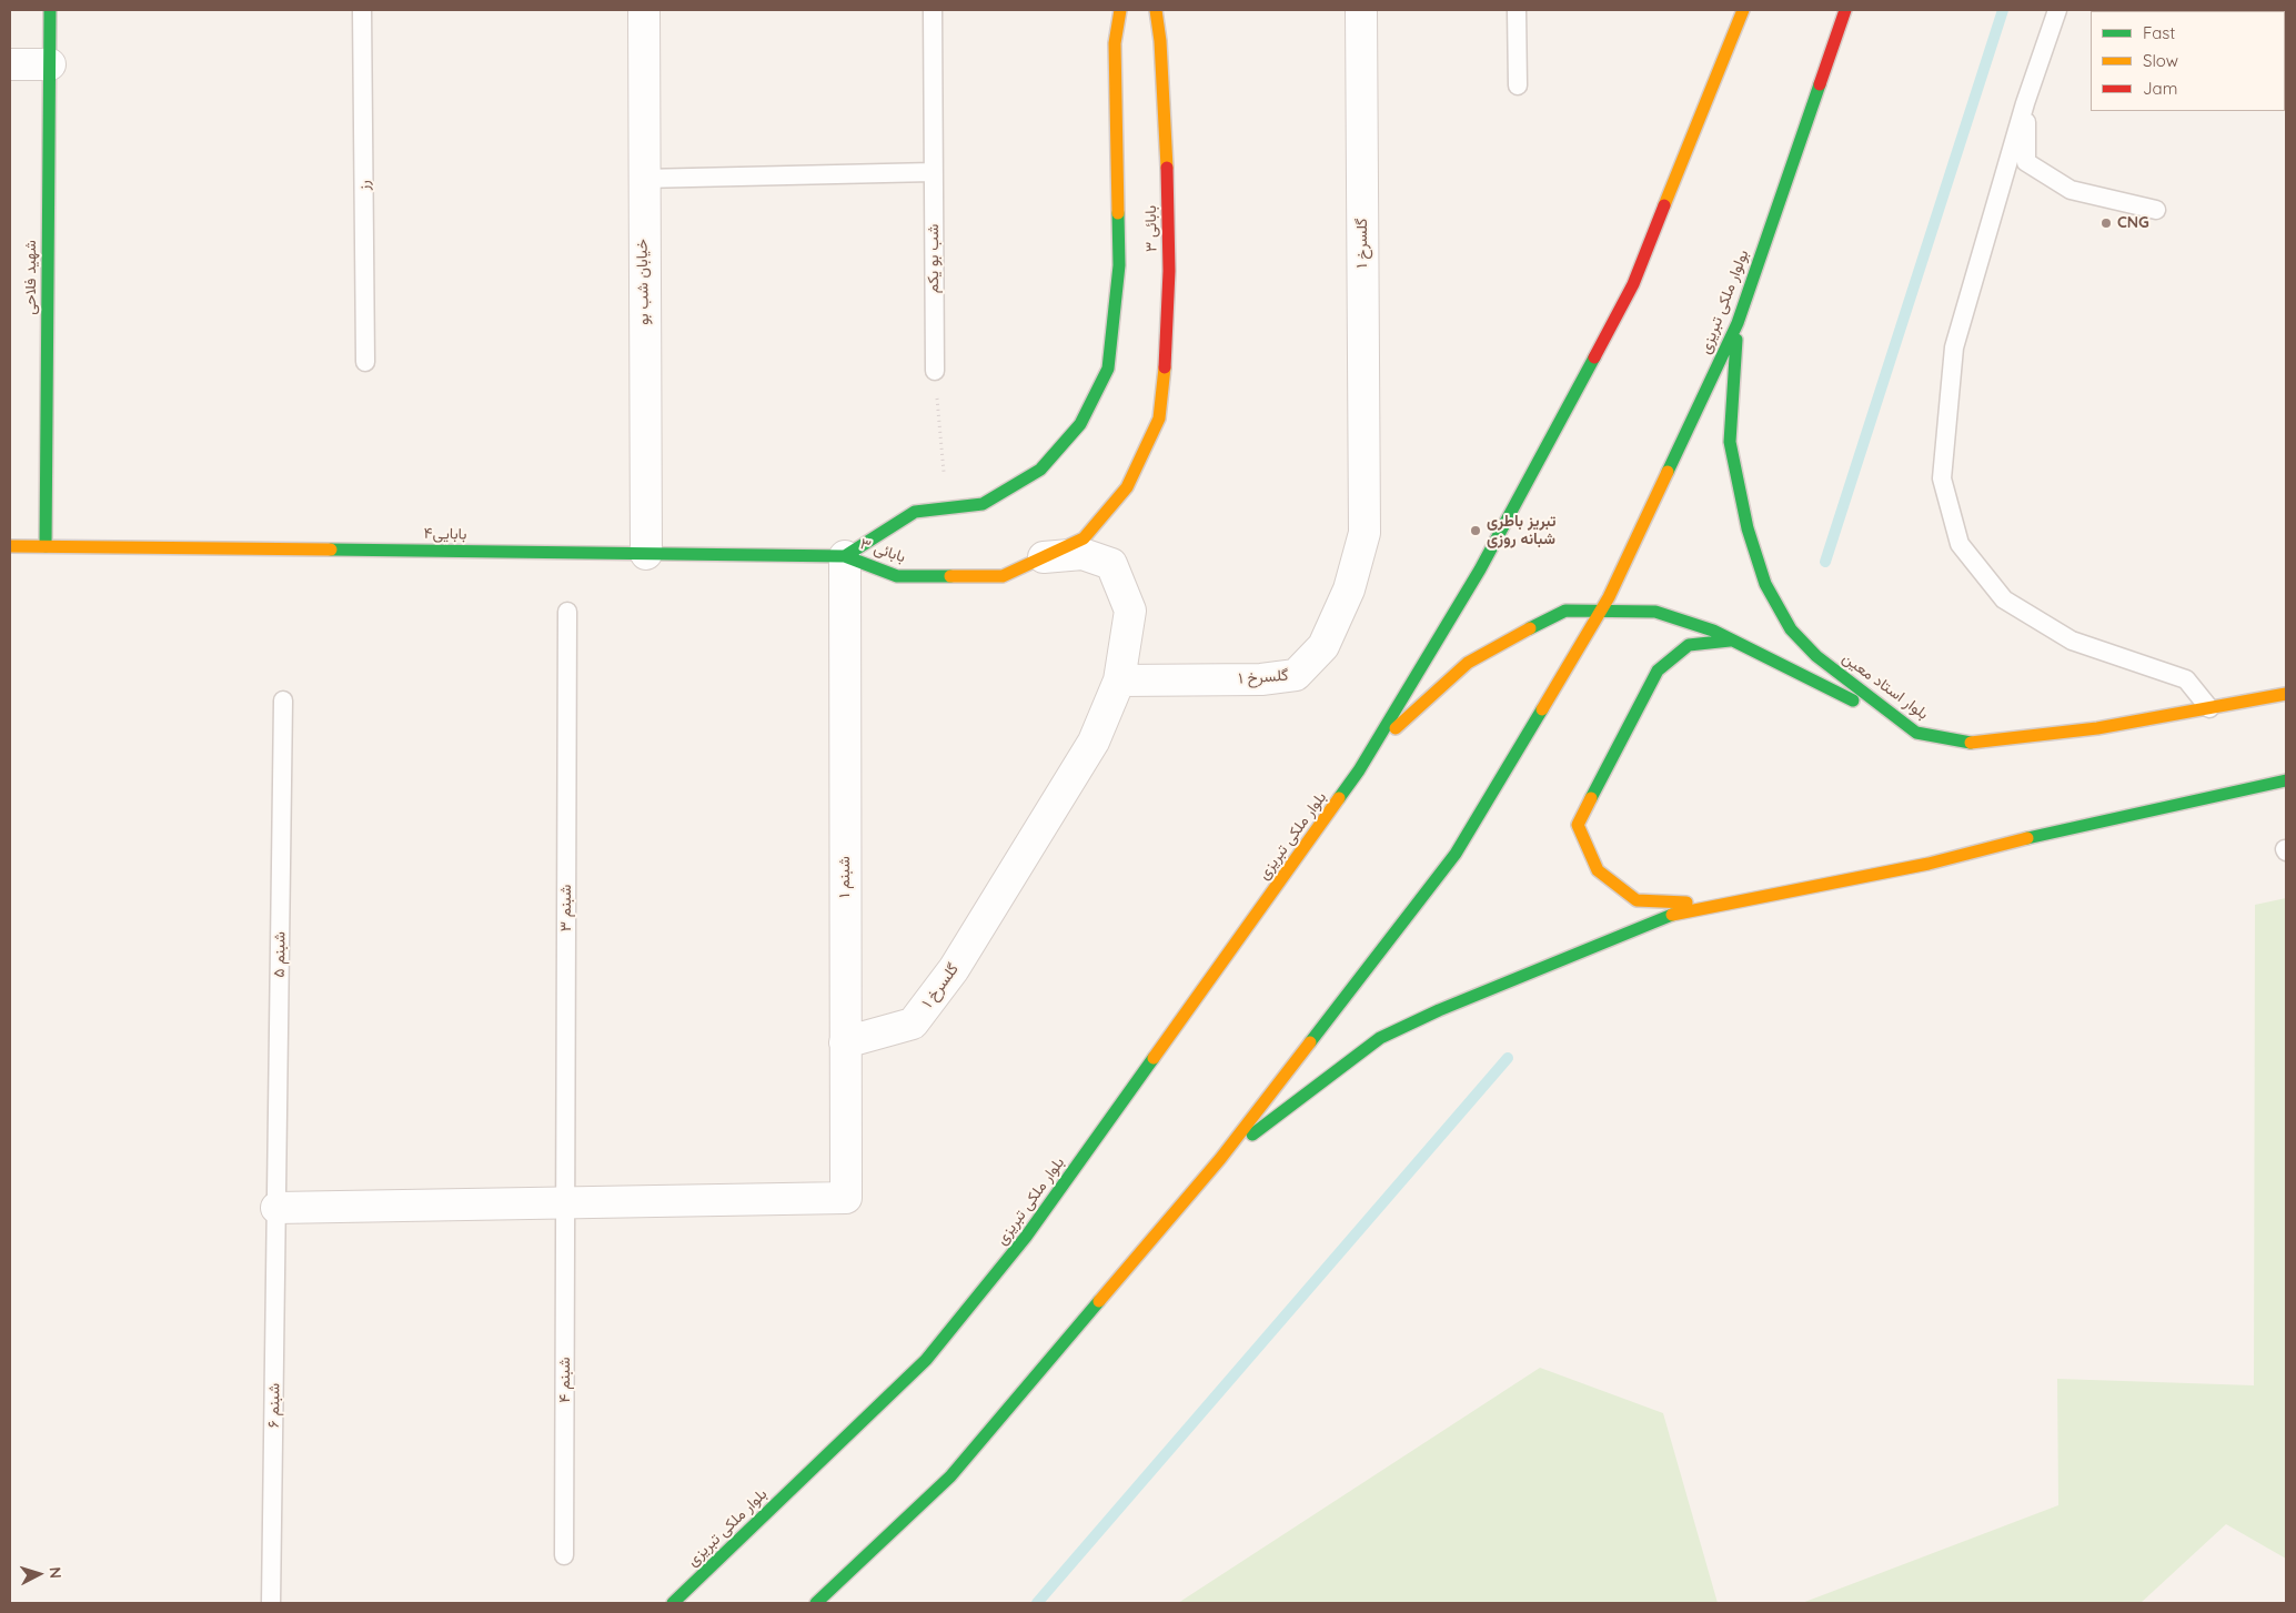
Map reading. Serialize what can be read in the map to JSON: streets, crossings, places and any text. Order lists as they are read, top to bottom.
{
  "streets": {
    "main road": [
      "بابائی ۳",
      "شهید فلاحی",
      "بولوار ملکی تبریزی",
      "بابایی۴",
      "بلوار استاد معین",
      "بلوار ملکى تبریزى"
    ],
    "street": ["گلسرخ ۱", "خیابان شب بو", "شبنم ۱"],
    "lane": [
      "رز",
      "شب بو یکم",
      "شبنم ۳",
      "شبنم ۵",
      "شبنم ۴",
      "شبنم ۶"
    ]
  },
  "crossings": [
    ["بابائی ۳", "بابایی۴"],
    ["بابائی ۳", "شبنم ۱"],
    ["گلسرخ ۱", "شبنم ۱"],
    ["شهید فلاحی", "بابایی۴"],
    ["خیابان شب بو", "بابایی۴"],
    ["بولوار ملکی تبریزی", "بلوار استاد معین"],
    ["بابایی۴", "شبنم ۱"],
    ["شبنم ۱", "شبنم ۳"],
    ["شبنم ۱", "شبنم ۴"],
    ["شبنم ۳", "شبنم ۴"],
    ["شبنم ۵", "شبنم ۶"]
  ],
  "places": ["CNG", "تبریز باطری شبانه روزی"],
  "legend": ["Fast", "Slow", "Jam"],
  "north": "right"
}
